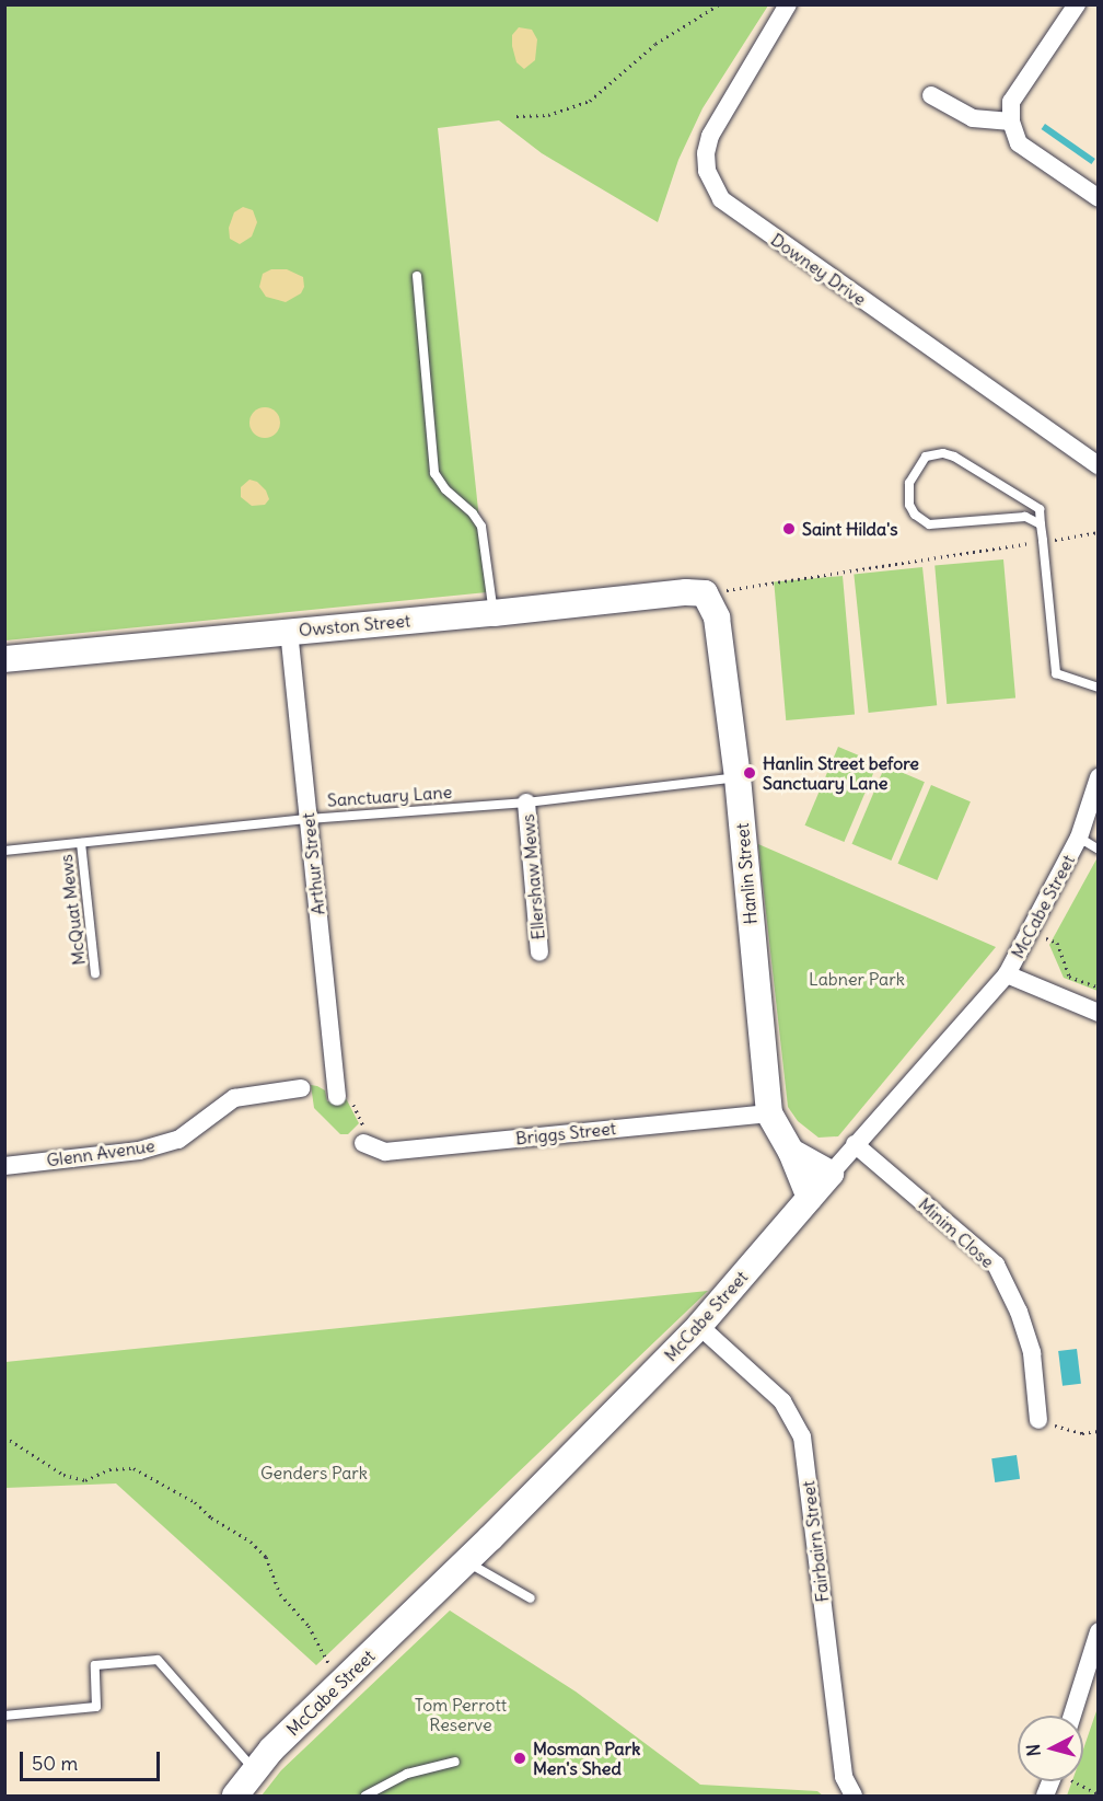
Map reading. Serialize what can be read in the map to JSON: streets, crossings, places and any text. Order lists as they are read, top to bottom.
{
  "streets": {
    "street": [
      "Downey Drive",
      "Owston Street",
      "Arthur Street",
      "Hanlin Street",
      "Ellershaw Mews",
      "McCabe Street",
      "Briggs Street",
      "Glenn Avenue",
      "Minim Close",
      "Fairbairn Street"
    ],
    "lane": ["Sanctuary Lane", "McQuat Mews"]
  },
  "crossings": [
    ["Owston Street", "Arthur Street"],
    ["Owston Street", "Hanlin Street"],
    ["Sanctuary Lane", "Arthur Street"],
    ["Sanctuary Lane", "Hanlin Street"],
    ["Sanctuary Lane", "Ellershaw Mews"],
    ["Sanctuary Lane", "McQuat Mews"],
    ["Hanlin Street", "McCabe Street"],
    ["Hanlin Street", "Briggs Street"],
    ["McCabe Street", "Minim Close"],
    ["McCabe Street", "Fairbairn Street"]
  ],
  "parks": ["Labner Park", "Genders Park", "Tom Perrott Reserve"],
  "places": ["Saint Hilda's", "Hanlin Street before Sanctuary Lane", "Mosman Park Men's Shed"],
  "scale_bar": "50 m",
  "north": "left"
}
